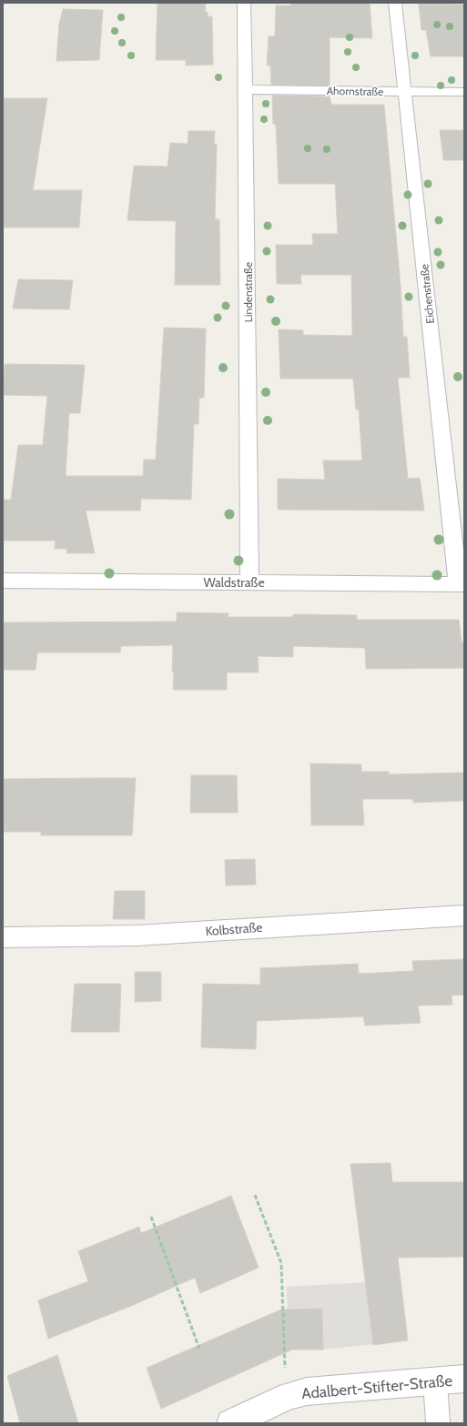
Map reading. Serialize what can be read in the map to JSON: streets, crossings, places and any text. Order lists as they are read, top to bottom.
{
  "streets": {
    "street": [
      "Ahornstraße",
      "Lindenstraße",
      "Eichenstraße",
      "Waldstraße",
      "Kolbstraße",
      "Adalbert-Stifter-Straße"
    ]
  },
  "crossings": [
    ["Ahornstraße", "Lindenstraße"],
    ["Ahornstraße", "Eichenstraße"],
    ["Lindenstraße", "Waldstraße"],
    ["Eichenstraße", "Waldstraße"]
  ]
}
